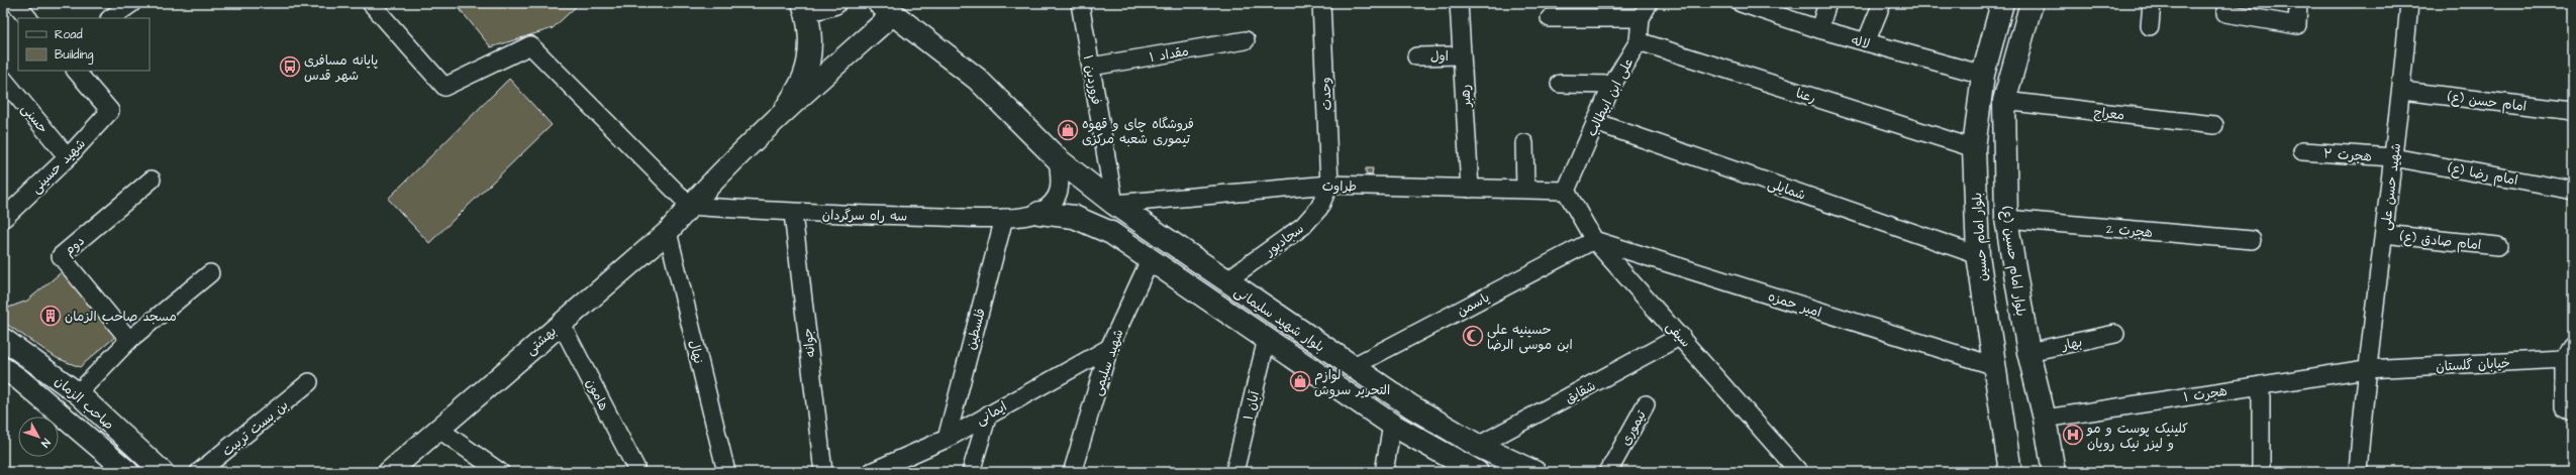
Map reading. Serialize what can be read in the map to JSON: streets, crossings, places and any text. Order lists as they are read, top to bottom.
{
  "streets": {
    "main road": ["بلوار امام حسین", "بلوار امام حسین (ع)", "بلوار شهید سلیمانی"],
    "street": [
      "لاله",
      "مقداد ۱",
      "اول",
      "فروردین ۱",
      "وحدت",
      "رعنا",
      "رهبر",
      "علی ابن ابیطالب",
      "امام حسن (ع)",
      "معراج",
      "حسنی",
      "هجرت ۲",
      "شهید حسینی",
      "امام رضا (ع)",
      "طراوت",
      "شهید حسن علی",
      "شمایلی",
      "سه راه سرگردان",
      "هجرت 2",
      "سجادپور",
      "امام صادق (ع)",
      "دوم",
      "یاسمن",
      "امیر حمزه",
      "فلسطین",
      "سیفی",
      "بهشتی",
      "جوانه",
      "بهار",
      "نهال",
      "شهید سلیمی",
      "خیابان گلستان",
      "شقایق",
      "هجرت ۱",
      "هامون",
      "صاحب الزمان",
      "آبان ۱",
      "ایمانی",
      "بن بست تربیت",
      "تیموری"
    ]
  },
  "crossings": [
    ["لاله", "بلوار امام حسین"],
    ["مقداد ۱", "فروردین ۱"],
    ["اول", "رهبر"],
    ["فروردین ۱", "طراوت"],
    ["فروردین ۱", "بلوار شهید سلیمانی"],
    ["وحدت", "طراوت"],
    ["وحدت", "سجادپور"],
    ["رعنا", "علی ابن ابیطالب"],
    ["رعنا", "بلوار امام حسین"],
    ["رهبر", "طراوت"],
    ["علی ابن ابیطالب", "طراوت"],
    ["علی ابن ابیطالب", "شمایلی"],
    ["علی ابن ابیطالب", "سیفی"],
    ["امام حسن (ع)", "شهید حسن علی"],
    ["معراج", "بلوار امام حسین (ع)"],
    ["حسنی", "شهید حسینی"],
    ["هجرت ۲", "امام رضا (ع)"],
    ["هجرت ۲", "شهید حسن علی"],
    ["امام رضا (ع)", "شهید حسن علی"],
    ["طراوت", "سجادپور"],
    ["طراوت", "بلوار شهید سلیمانی"],
    ["طراوت", "سیفی"],
    ["شهید حسن علی", "امام صادق (ع)"],
    ["شهید حسن علی", "خیابان گلستان"],
    ["شهید حسن علی", "هجرت ۱"],
    ["شمایلی", "بلوار امام حسین"],
    ["سه راه سرگردان", "بلوار شهید سلیمانی"],
    ["سه راه سرگردان", "فلسطین"],
    ["سه راه سرگردان", "بهشتی"],
    ["سه راه سرگردان", "جوانه"],
    ["هجرت 2", "بلوار امام حسین (ع)"],
    ["بلوار امام حسین", "امیر حمزه"],
    ["سجادپور", "بلوار شهید سلیمانی"],
    ["بلوار امام حسین (ع)", "بهار"],
    ["بلوار امام حسین (ع)", "هجرت ۱"],
    ["یاسمن", "امیر حمزه"],
    ["یاسمن", "بلوار شهید سلیمانی"],
    ["یاسمن", "سیفی"],
    ["امیر حمزه", "سیفی"],
    ["بلوار شهید سلیمانی", "شهید سلیمی"],
    ["بلوار شهید سلیمانی", "شقایق"],
    ["بلوار شهید سلیمانی", "آبان ۱"],
    ["فلسطین", "ایمانی"],
    ["سیفی", "شقایق"],
    ["بهشتی", "نهال"],
    ["بهشتی", "هامون"],
    ["شهید سلیمی", "ایمانی"],
    ["خیابان گلستان", "هجرت ۱"]
  ],
  "places": {
    "bus stop": ["پایانه مسافری شهر قدس"],
    "shop": ["فروشگاه چای و قهوه تیموری شعبه مرکزی", "لوازم التحریر سروش"],
    "building": ["مسجد صاحب الزمان"],
    "mosque": ["حسینیه علی ابن موسی الرضا"],
    "hospital": ["کلینیک پوست و مو و لیزر نیک رویان"]
  },
  "legend": ["Road", "Building"],
  "north": "bottom right"
}
